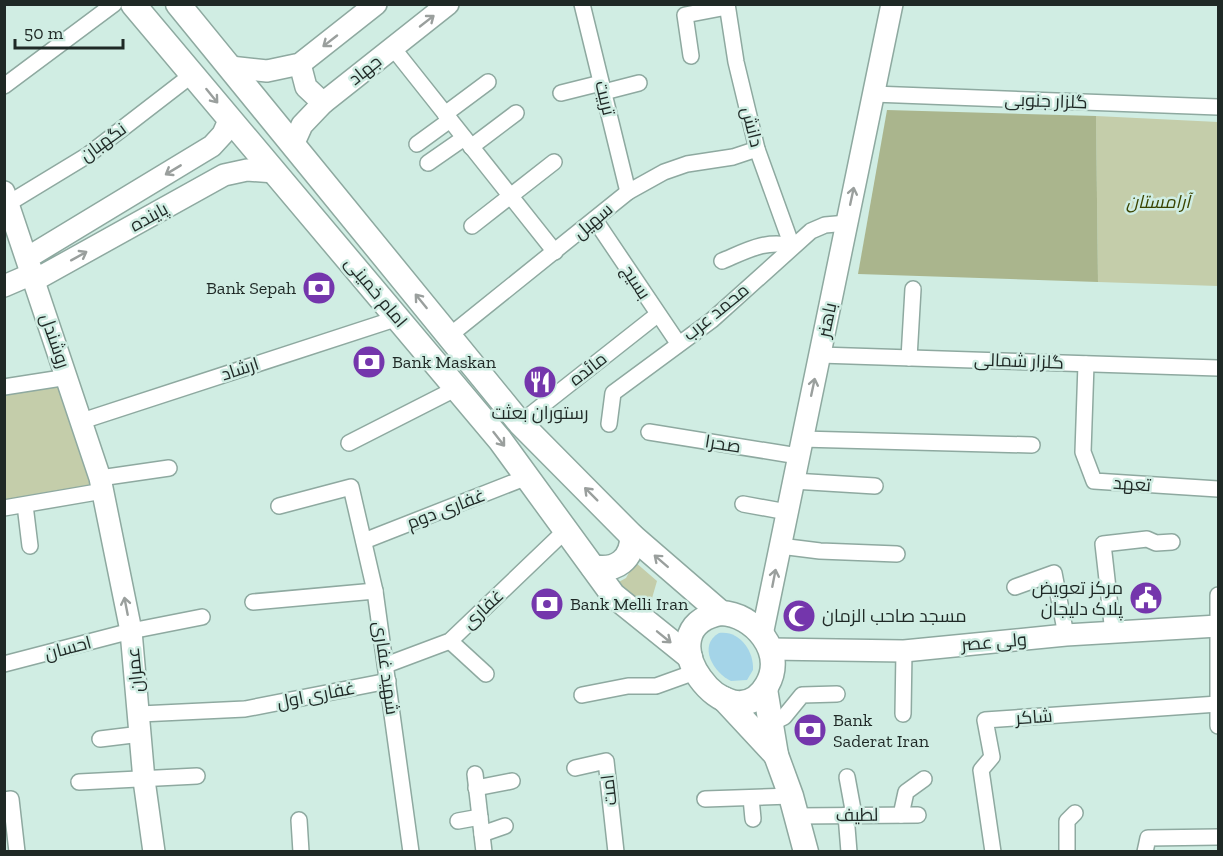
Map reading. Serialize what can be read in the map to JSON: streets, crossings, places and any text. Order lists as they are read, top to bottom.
{
  "streets": {
    "main road": ["امام خمینی"],
    "street": [
      "جهاد",
      "تربیت",
      "گلزار جنوبی",
      "دانش",
      "نگهبان",
      "پاینده",
      "سهیل",
      "بسیج",
      "محمد عرب",
      "باهنر",
      "روشندل",
      "گلزار شمالی",
      "ارشاد",
      "مائده",
      "صحرا",
      "تعهد",
      "غفاری دوم",
      "غفاری",
      "ولی عصر",
      "احسان",
      "شهید غفاری",
      "عمران",
      "غفاری اول",
      "شاکر",
      "امت",
      "لطیف"
    ]
  },
  "crossings": [
    ["جهاد", "امام خمینی"],
    ["تربیت", "سهیل"],
    ["گلزار جنوبی", "باهنر"],
    ["دانش", "سهیل"],
    ["دانش", "محمد عرب"],
    ["نگهبان", "امام خمینی"],
    ["نگهبان", "روشندل"],
    ["پاینده", "امام خمینی"],
    ["پاینده", "روشندل"],
    ["سهیل", "بسیج"],
    ["سهیل", "امام خمینی"],
    ["بسیج", "محمد عرب"],
    ["بسیج", "مائده"],
    ["امام خمینی", "باهنر"],
    ["امام خمینی", "ارشاد"],
    ["امام خمینی", "مائده"],
    ["امام خمینی", "غفاری دوم"],
    ["امام خمینی", "غفاری"],
    ["امام خمینی", "ولی عصر"],
    ["محمد عرب", "باهنر"],
    ["باهنر", "گلزار شمالی"],
    ["باهنر", "صحرا"],
    ["باهنر", "ولی عصر"],
    ["روشندل", "ارشاد"],
    ["روشندل", "عمران"],
    ["گلزار شمالی", "تعهد"],
    ["غفاری دوم", "شهید غفاری"],
    ["غفاری", "شهید غفاری"],
    ["احسان", "عمران"],
    ["شهید غفاری", "غفاری اول"],
    ["عمران", "غفاری اول"]
  ],
  "one_way": ["باهنر", "عمران"],
  "parks": ["آرامستان"],
  "places": {
    "bank": [
      "Bank Sepah",
      "Bank Maskan",
      "Bank Melli Iran",
      "Bank Saderat Iran"
    ],
    "restaurant": ["رستوران بعثت"],
    "public building": ["مرکز تعویض پلاک دلیجان"],
    "mosque": ["مسجد صاحب الزمان"]
  },
  "scale_bar": "50 m"
}
